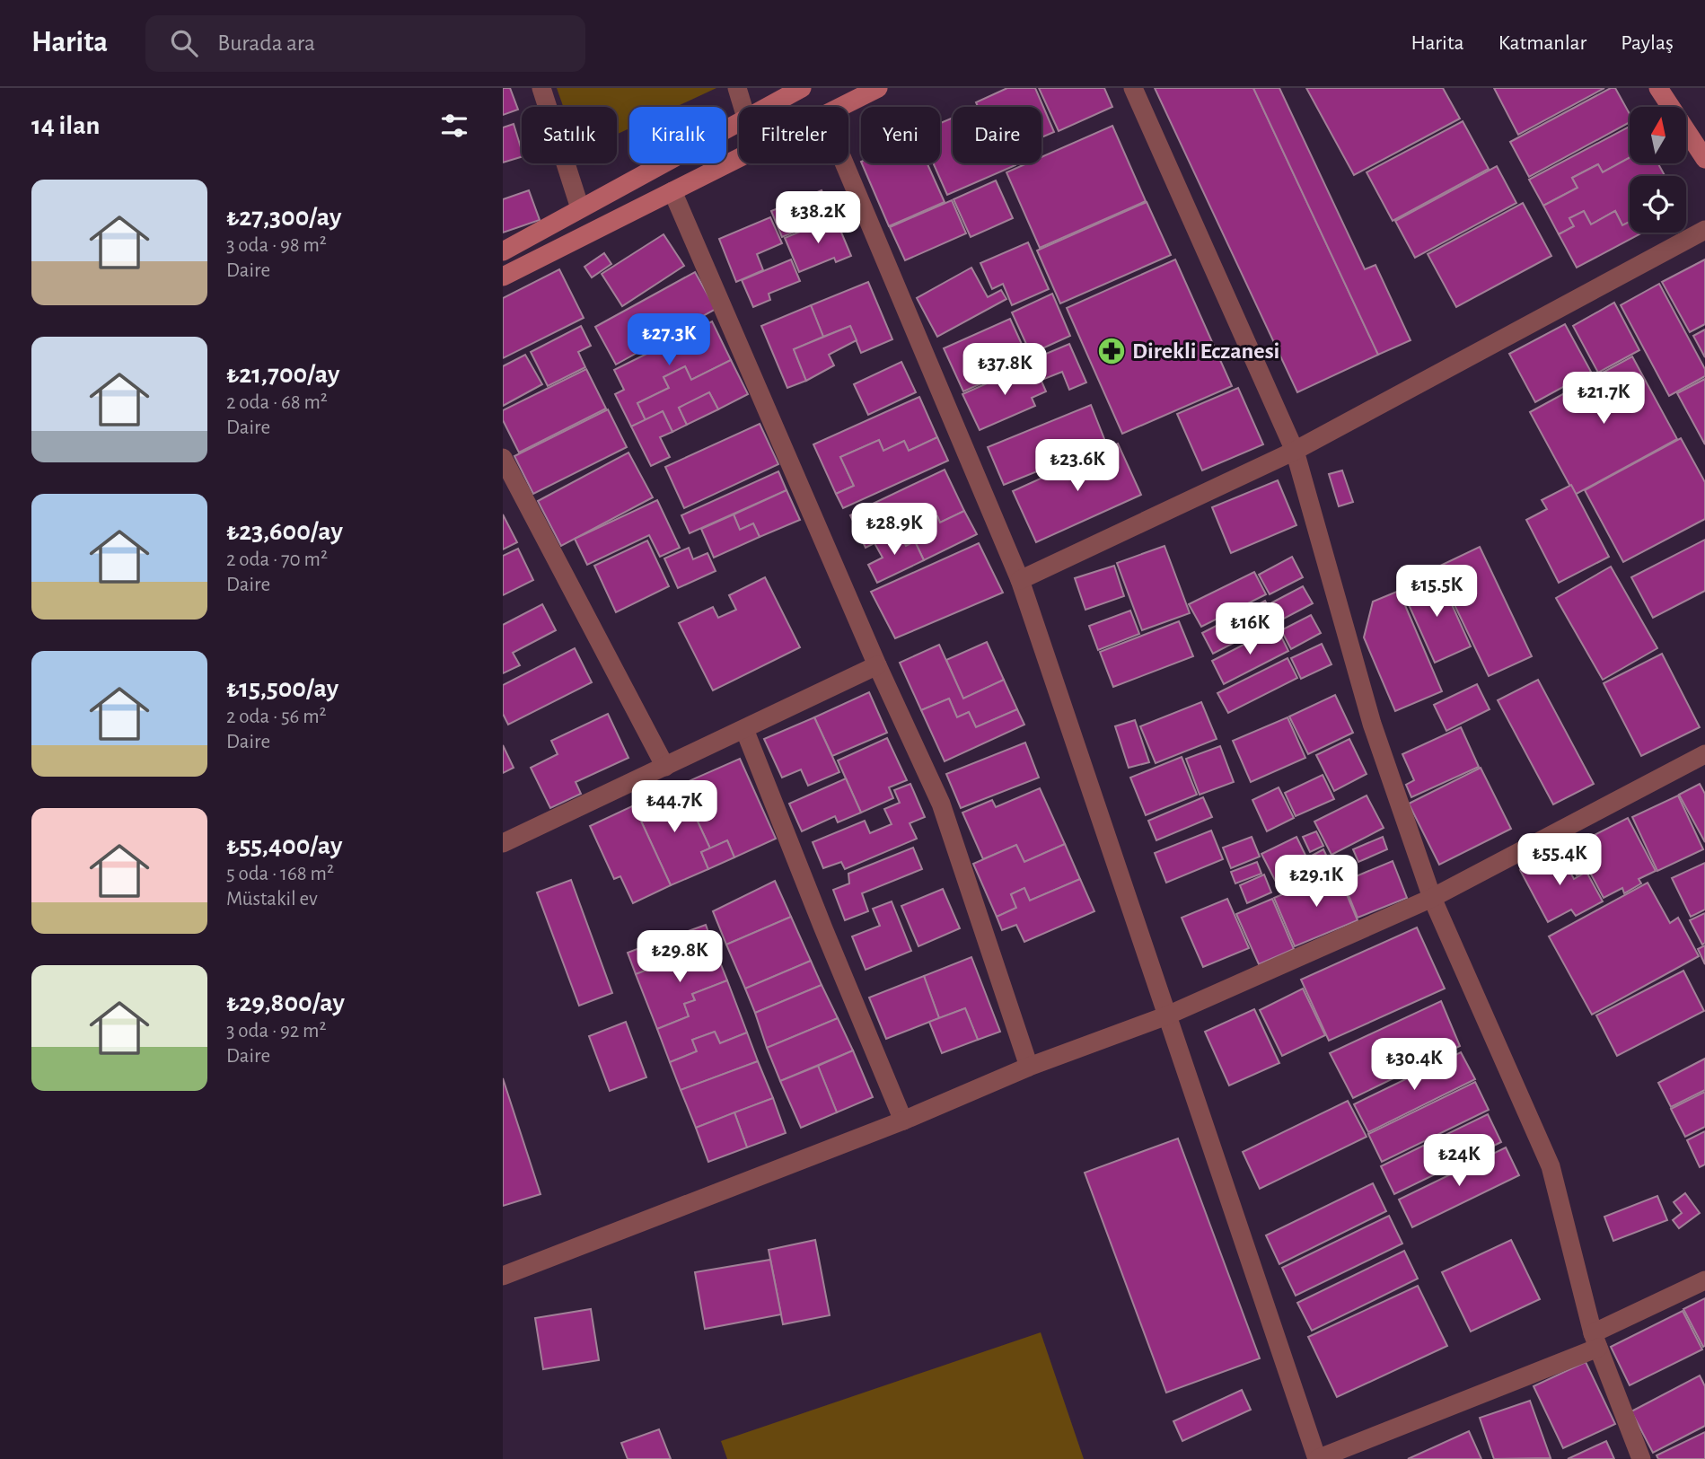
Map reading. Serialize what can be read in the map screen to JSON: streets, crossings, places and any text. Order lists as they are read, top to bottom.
{
  "places": {
    "pharmacy": ["Direkli Eczanesi"]
  },
  "north": "top",
  "page": {
    "header": "Harita",
    "search": "Burada ara",
    "nav": ["Harita", "Katmanlar", "Paylaş"],
    "heading": "14 ilan",
    "chip": [
      "Satılık",
      "Kiralık",
      "Filtreler",
      "Yeni",
      "Daire"
    ],
    "list": [
      {
        "name": "₺27,300/ay",
        "note": "3 oda · 98 m² · Daire"
      },
      {
        "name": "₺21,700/ay",
        "note": "2 oda · 68 m² · Daire"
      },
      {
        "name": "₺23,600/ay",
        "note": "2 oda · 70 m² · Daire"
      },
      {
        "name": "₺15,500/ay",
        "note": "2 oda · 56 m² · Daire"
      },
      {
        "name": "₺55,400/ay",
        "note": "5 oda · 168 m² · Müstakil ev"
      },
      {
        "name": "₺29,800/ay",
        "note": "3 oda · 92 m² · Daire"
      }
    ],
    "price": [
      "₺38.2K",
      "₺27.3K",
      "₺37.8K",
      "₺21.7K",
      "₺23.6K",
      "₺28.9K",
      "₺15.5K",
      "₺16K",
      "₺44.7K",
      "₺55.4K",
      "₺29.1K",
      "₺29.8K",
      "₺30.4K",
      "₺24K"
    ]
  }
}
